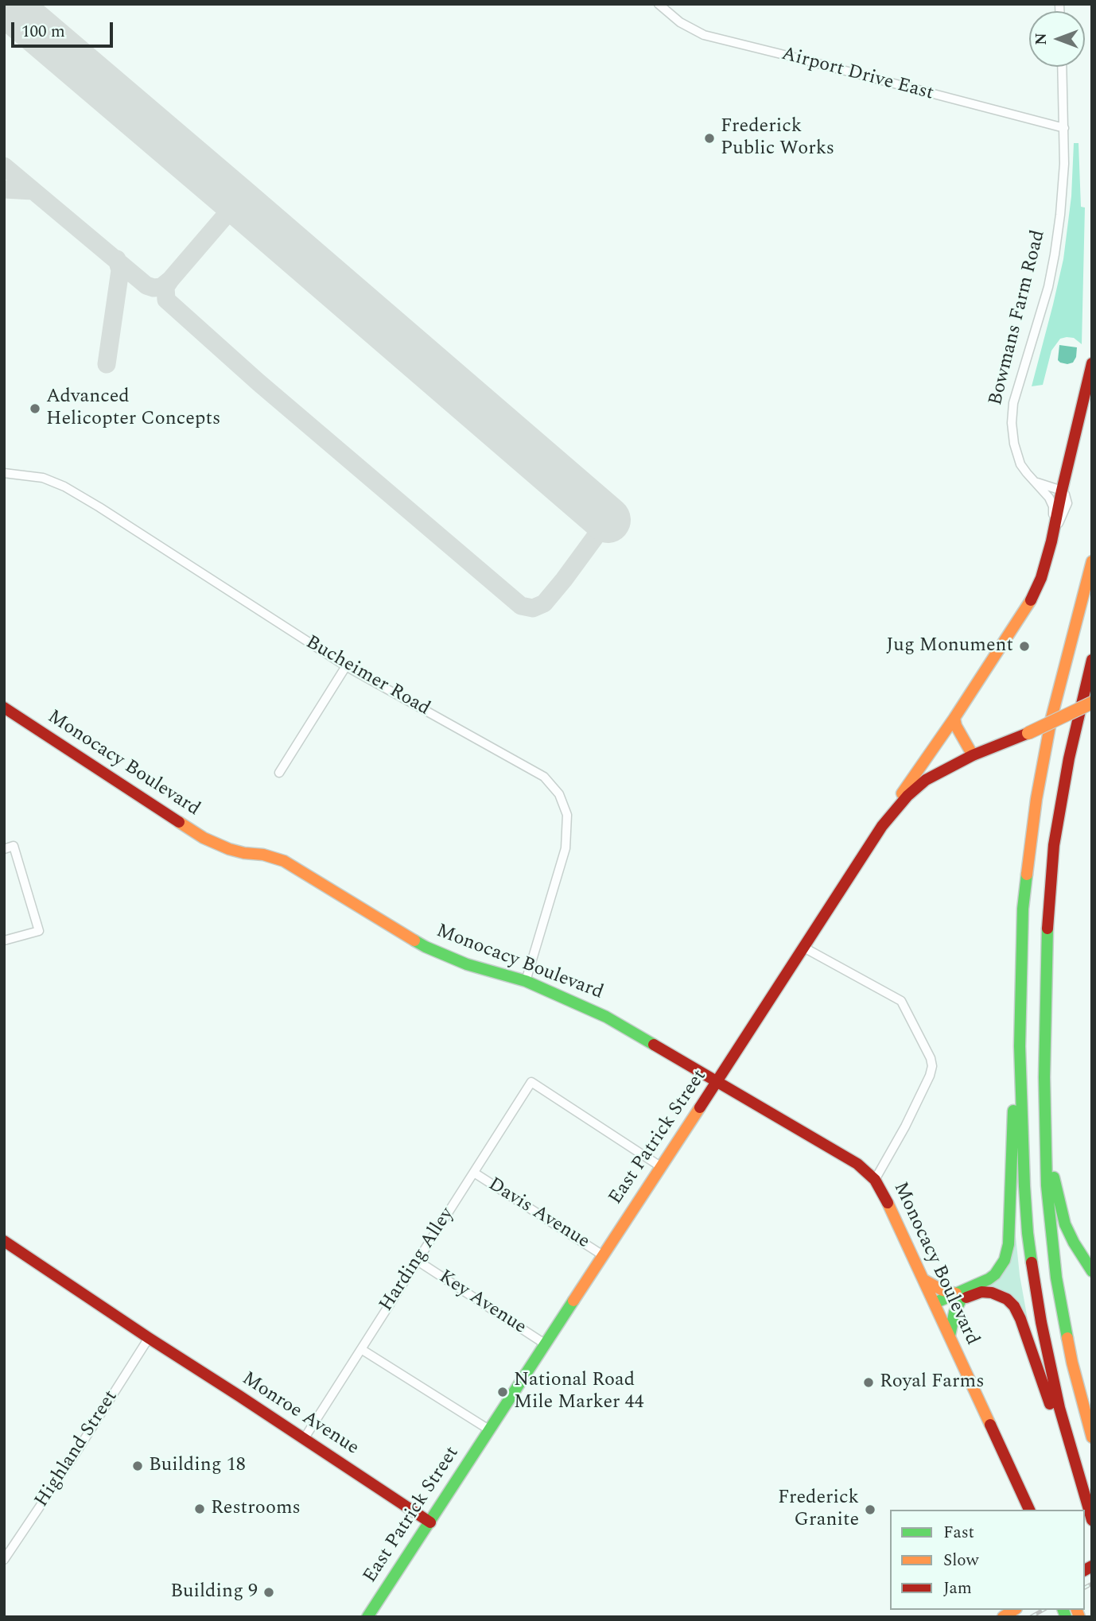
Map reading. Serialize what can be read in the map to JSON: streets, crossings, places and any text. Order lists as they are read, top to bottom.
{
  "streets": {
    "main road": ["Monocacy Boulevard", "East Patrick Street", "Monroe Avenue"],
    "street": [
      "Airport Drive East",
      "Bowmans Farm Road",
      "Bucheimer Road",
      "Davis Avenue",
      "Harding Alley",
      "Key Avenue",
      "Highland Street"
    ]
  },
  "crossings": [
    ["Airport Drive East", "Bowmans Farm Road"],
    ["Bucheimer Road", "Monocacy Boulevard"],
    ["Monocacy Boulevard", "East Patrick Street"],
    ["East Patrick Street", "Davis Avenue"],
    ["East Patrick Street", "Harding Alley"],
    ["East Patrick Street", "Key Avenue"],
    ["East Patrick Street", "Monroe Avenue"],
    ["Davis Avenue", "Harding Alley"],
    ["Harding Alley", "Key Avenue"],
    ["Harding Alley", "Monroe Avenue"],
    ["Monroe Avenue", "Highland Street"]
  ],
  "places": [
    "Frederick Public Works",
    "Advanced Helicopter Concepts",
    "Jug Monument",
    "Royal Farms",
    "National Road Mile Marker 44",
    "Building 18",
    "Restrooms",
    "Frederick Granite",
    "Building 9"
  ],
  "legend": ["Fast", "Slow", "Jam"],
  "scale_bar": "100 m",
  "north": "left"
}
